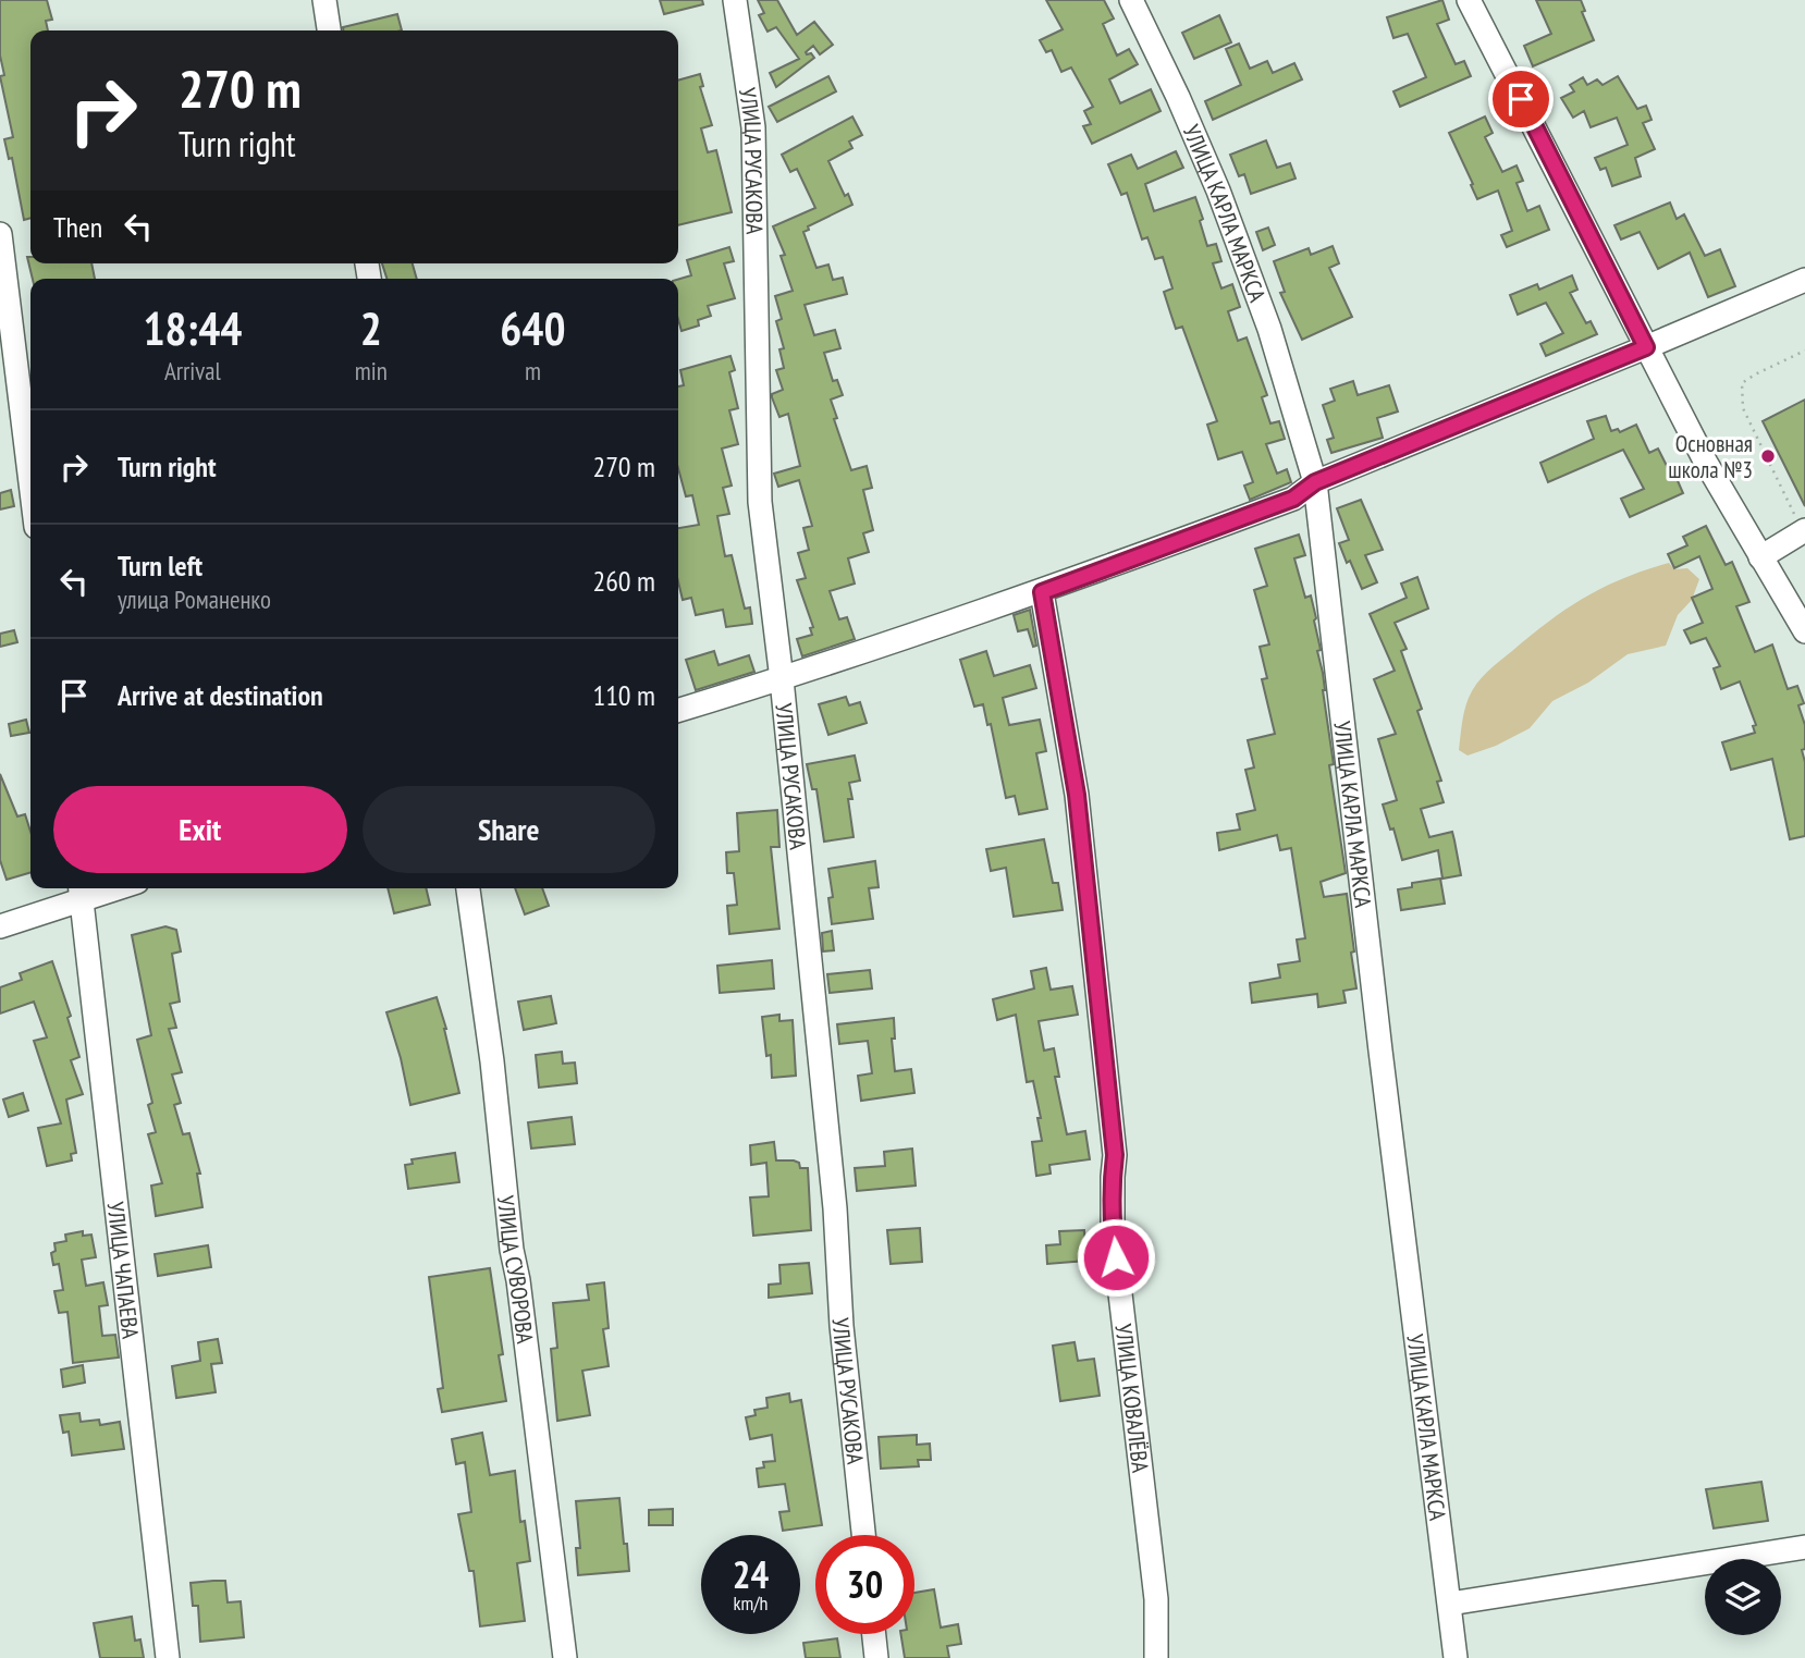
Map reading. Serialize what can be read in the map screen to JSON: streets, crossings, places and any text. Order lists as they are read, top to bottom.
{
  "streets": {
    "street": [
      "УЛИЦА РУСАКОВА",
      "УЛИЦА КАРЛА МАРКСА",
      "УЛИЦА ЧАПАЕВА",
      "УЛИЦА СУВОРОВА",
      "УЛИЦА КОВАЛЁВА"
    ]
  },
  "places": ["Основная школа №3"],
  "page": {
    "turn": ["270 m", "Turn right"],
    "then": "Then",
    "eta": [
      "18:44",
      "Arrival",
      "2",
      "min",
      "640",
      "m"
    ],
    "list": [
      {
        "name": "Turn right",
        "value": "270 m"
      },
      {
        "name": "Turn left",
        "note": "улица Романенко",
        "value": "260 m"
      },
      {
        "name": "Arrive at destination",
        "value": "110 m"
      }
    ],
    "buttons": ["Exit", "Share"],
    "speed": "24 km/h",
    "limit": "30"
  }
}
